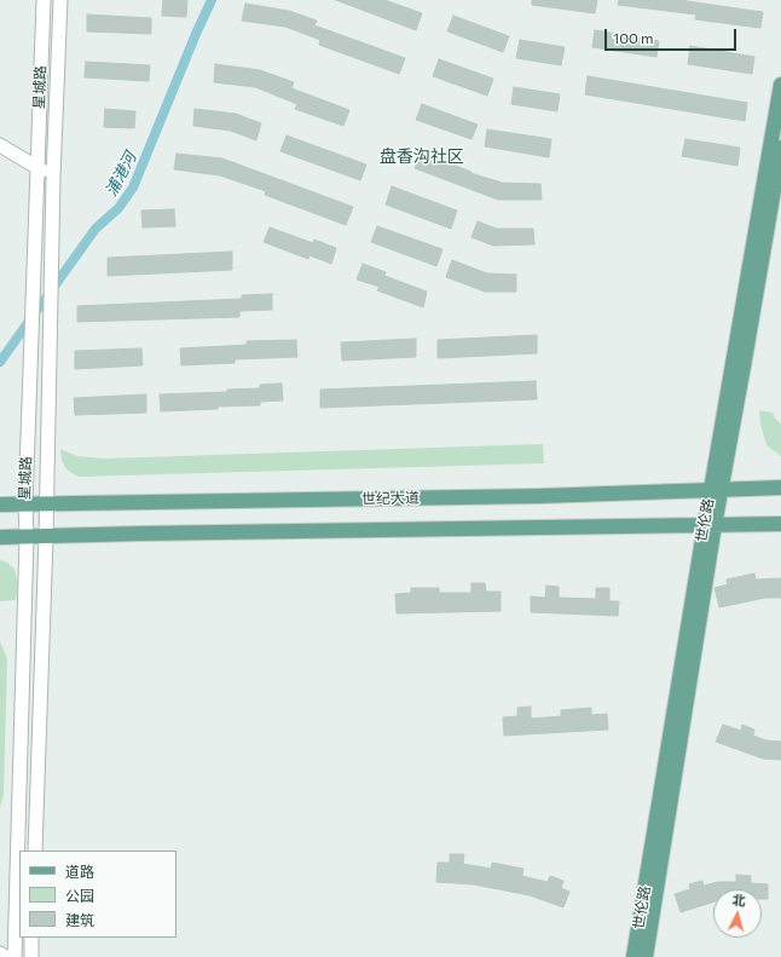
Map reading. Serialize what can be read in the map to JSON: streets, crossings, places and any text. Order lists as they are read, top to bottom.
{
  "streets": {
    "main road": ["世纪大道", "世伦路"],
    "street": ["星城路"]
  },
  "crossings": [
    ["星城路", "世纪大道"],
    ["世纪大道", "世伦路"]
  ],
  "districts": ["盘香沟社区"],
  "water": ["浦港河"],
  "legend": ["道路", "公园", "建筑"],
  "scale_bar": "100 m",
  "north": "top"
}
